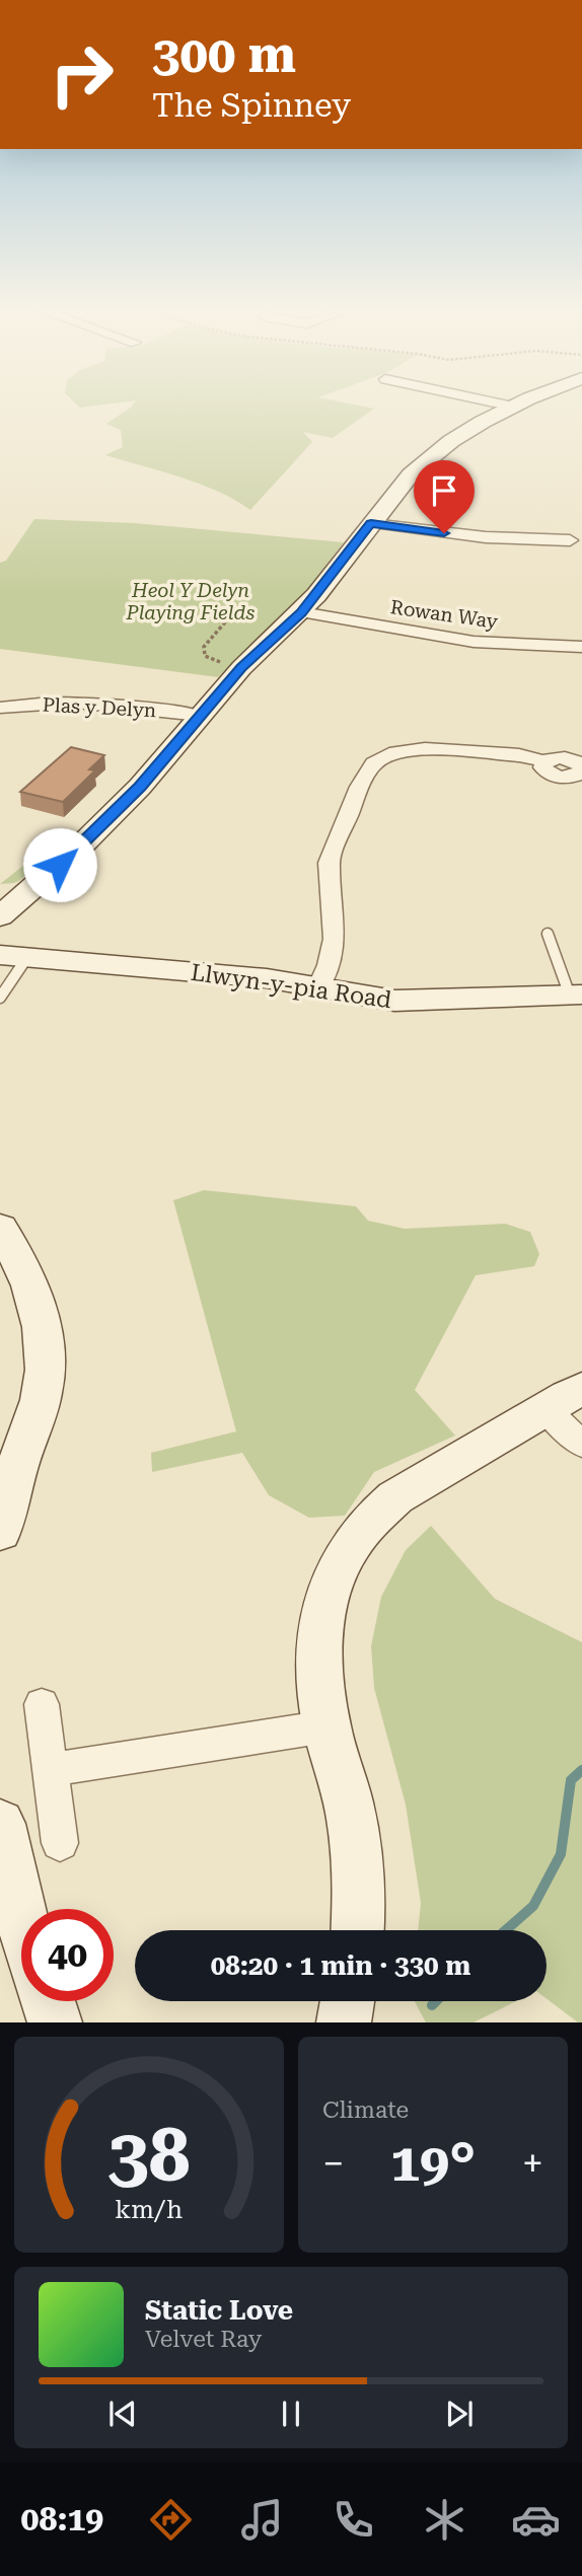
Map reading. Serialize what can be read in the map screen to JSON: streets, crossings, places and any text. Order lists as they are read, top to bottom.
{
  "streets": {
    "street": ["Rowan Way", "Plas y Delyn", "Llwyn-y-pia Road"]
  },
  "parks": ["Heol Y Delyn Playing Fields"],
  "page": {
    "turn": ["300 m", "The Spinney"],
    "limit": "40",
    "trip": "08:20 · 1 min · 330 m",
    "tile": "Climate",
    "heat": ["−", "19°", "+"],
    "song": ["Static Love", "Velvet Ray"],
    "tabs": "08:19",
    "gauge": ["38", "km/h"]
  }
}
